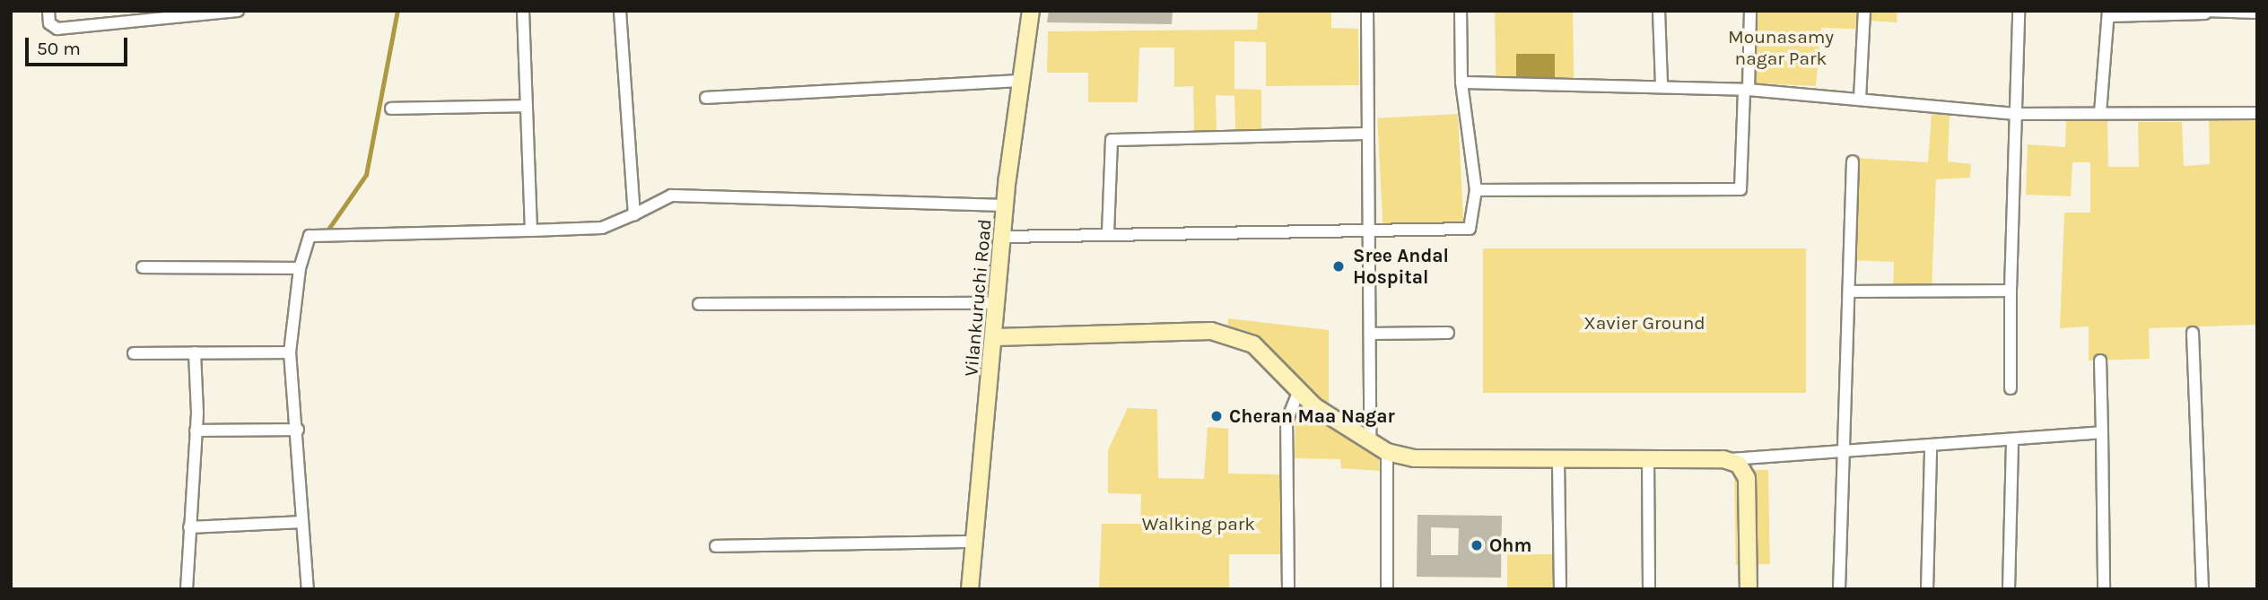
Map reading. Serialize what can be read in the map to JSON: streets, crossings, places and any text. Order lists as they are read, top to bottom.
{
  "streets": {
    "street": ["Vilankuruchi Road"]
  },
  "parks": ["Mounasamy nagar Park", "Xavier Ground", "Walking park"],
  "places": ["Sree Andal Hospital", "Cheran Maa Nagar", "Ohm"],
  "scale_bar": "50 m"
}
